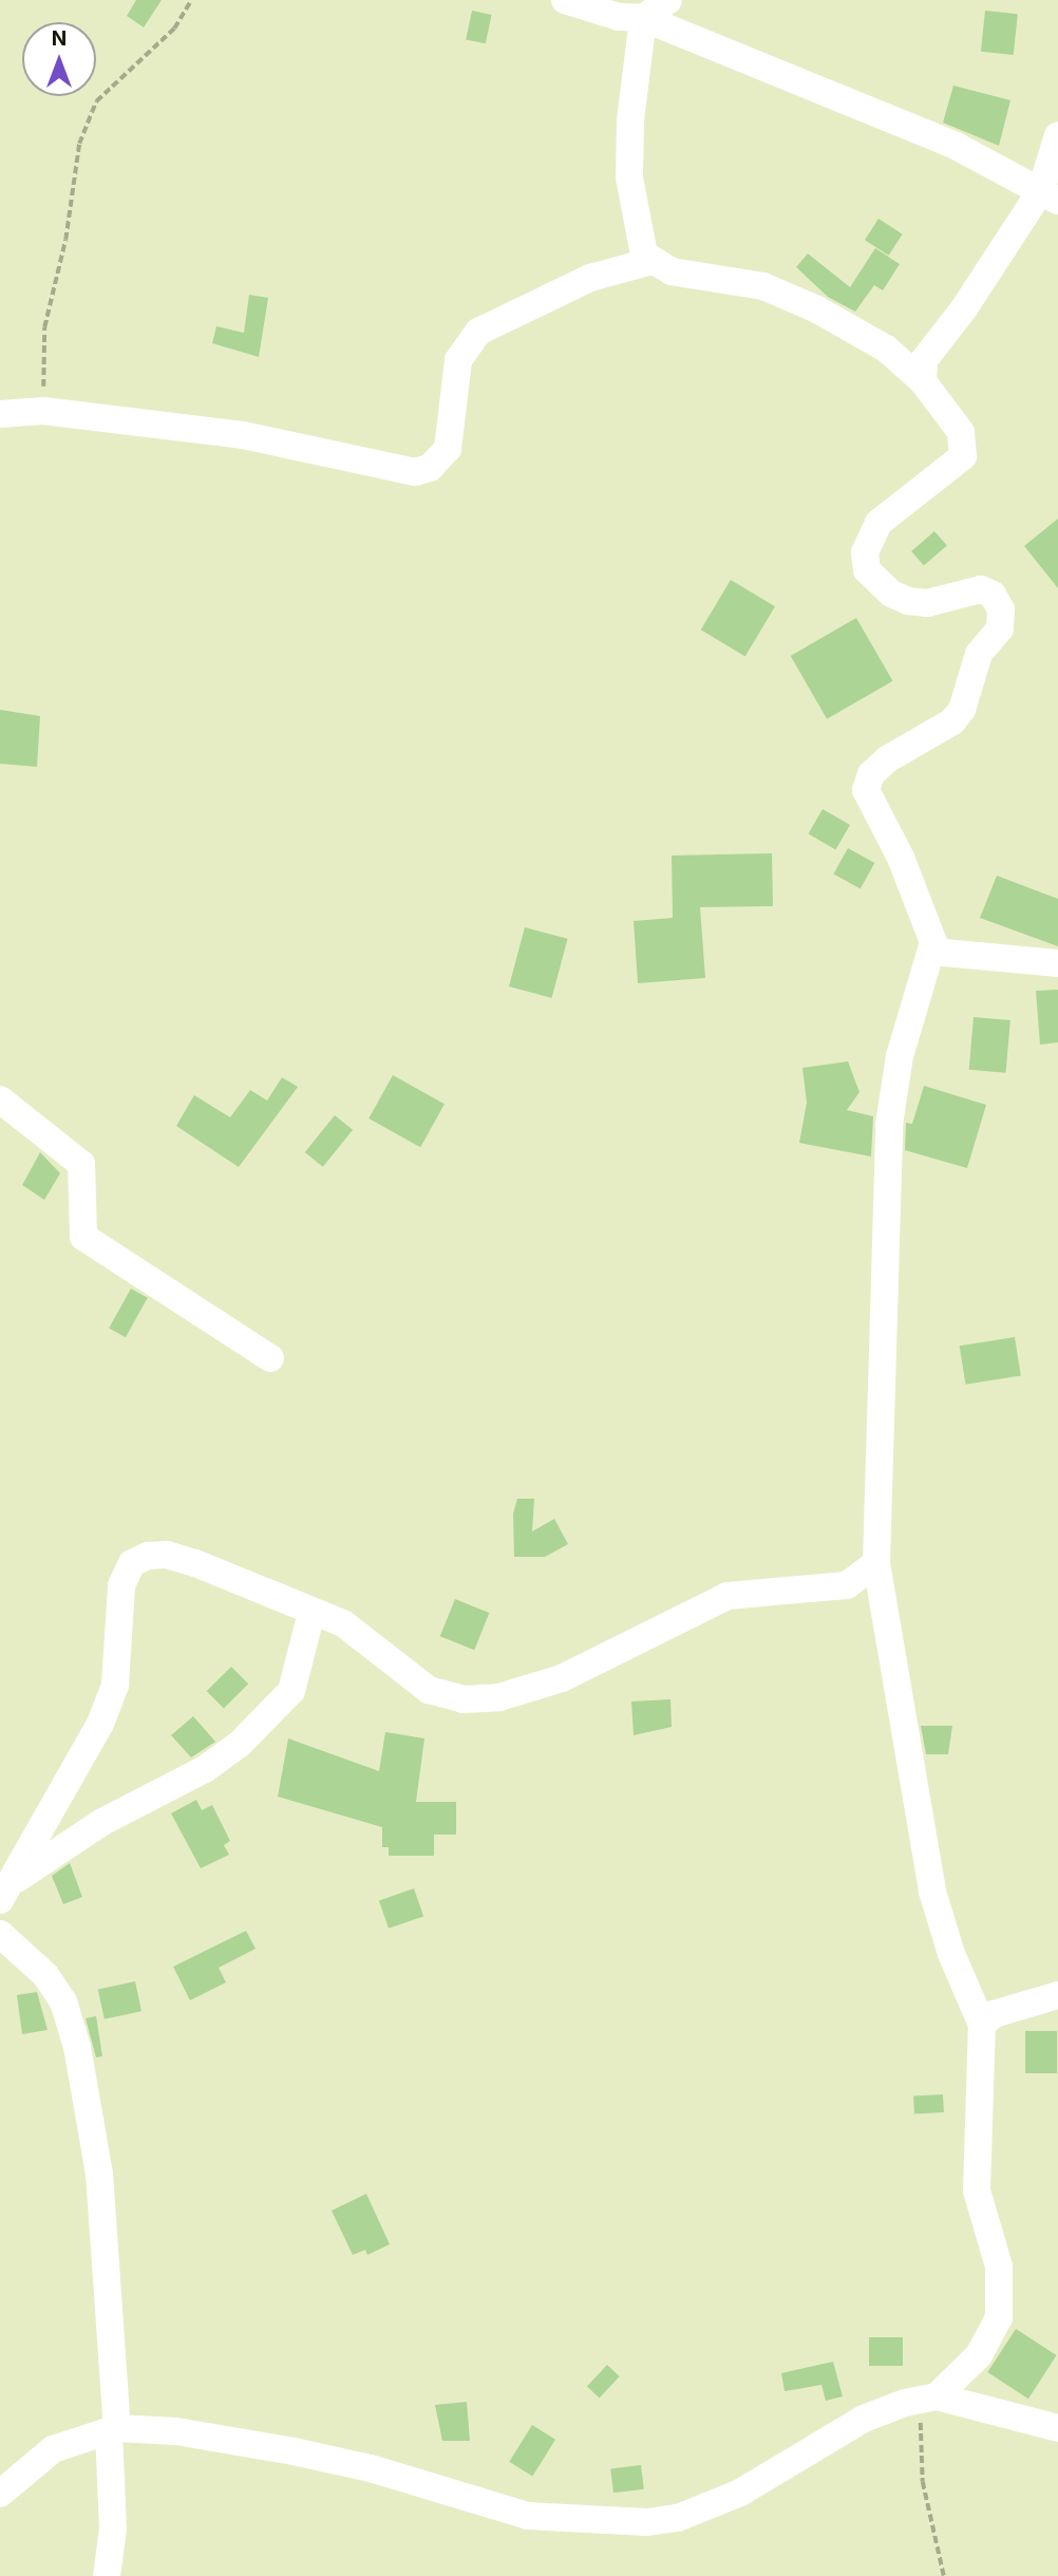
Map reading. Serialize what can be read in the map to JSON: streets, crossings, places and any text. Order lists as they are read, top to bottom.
{
  "north": "top"
}
